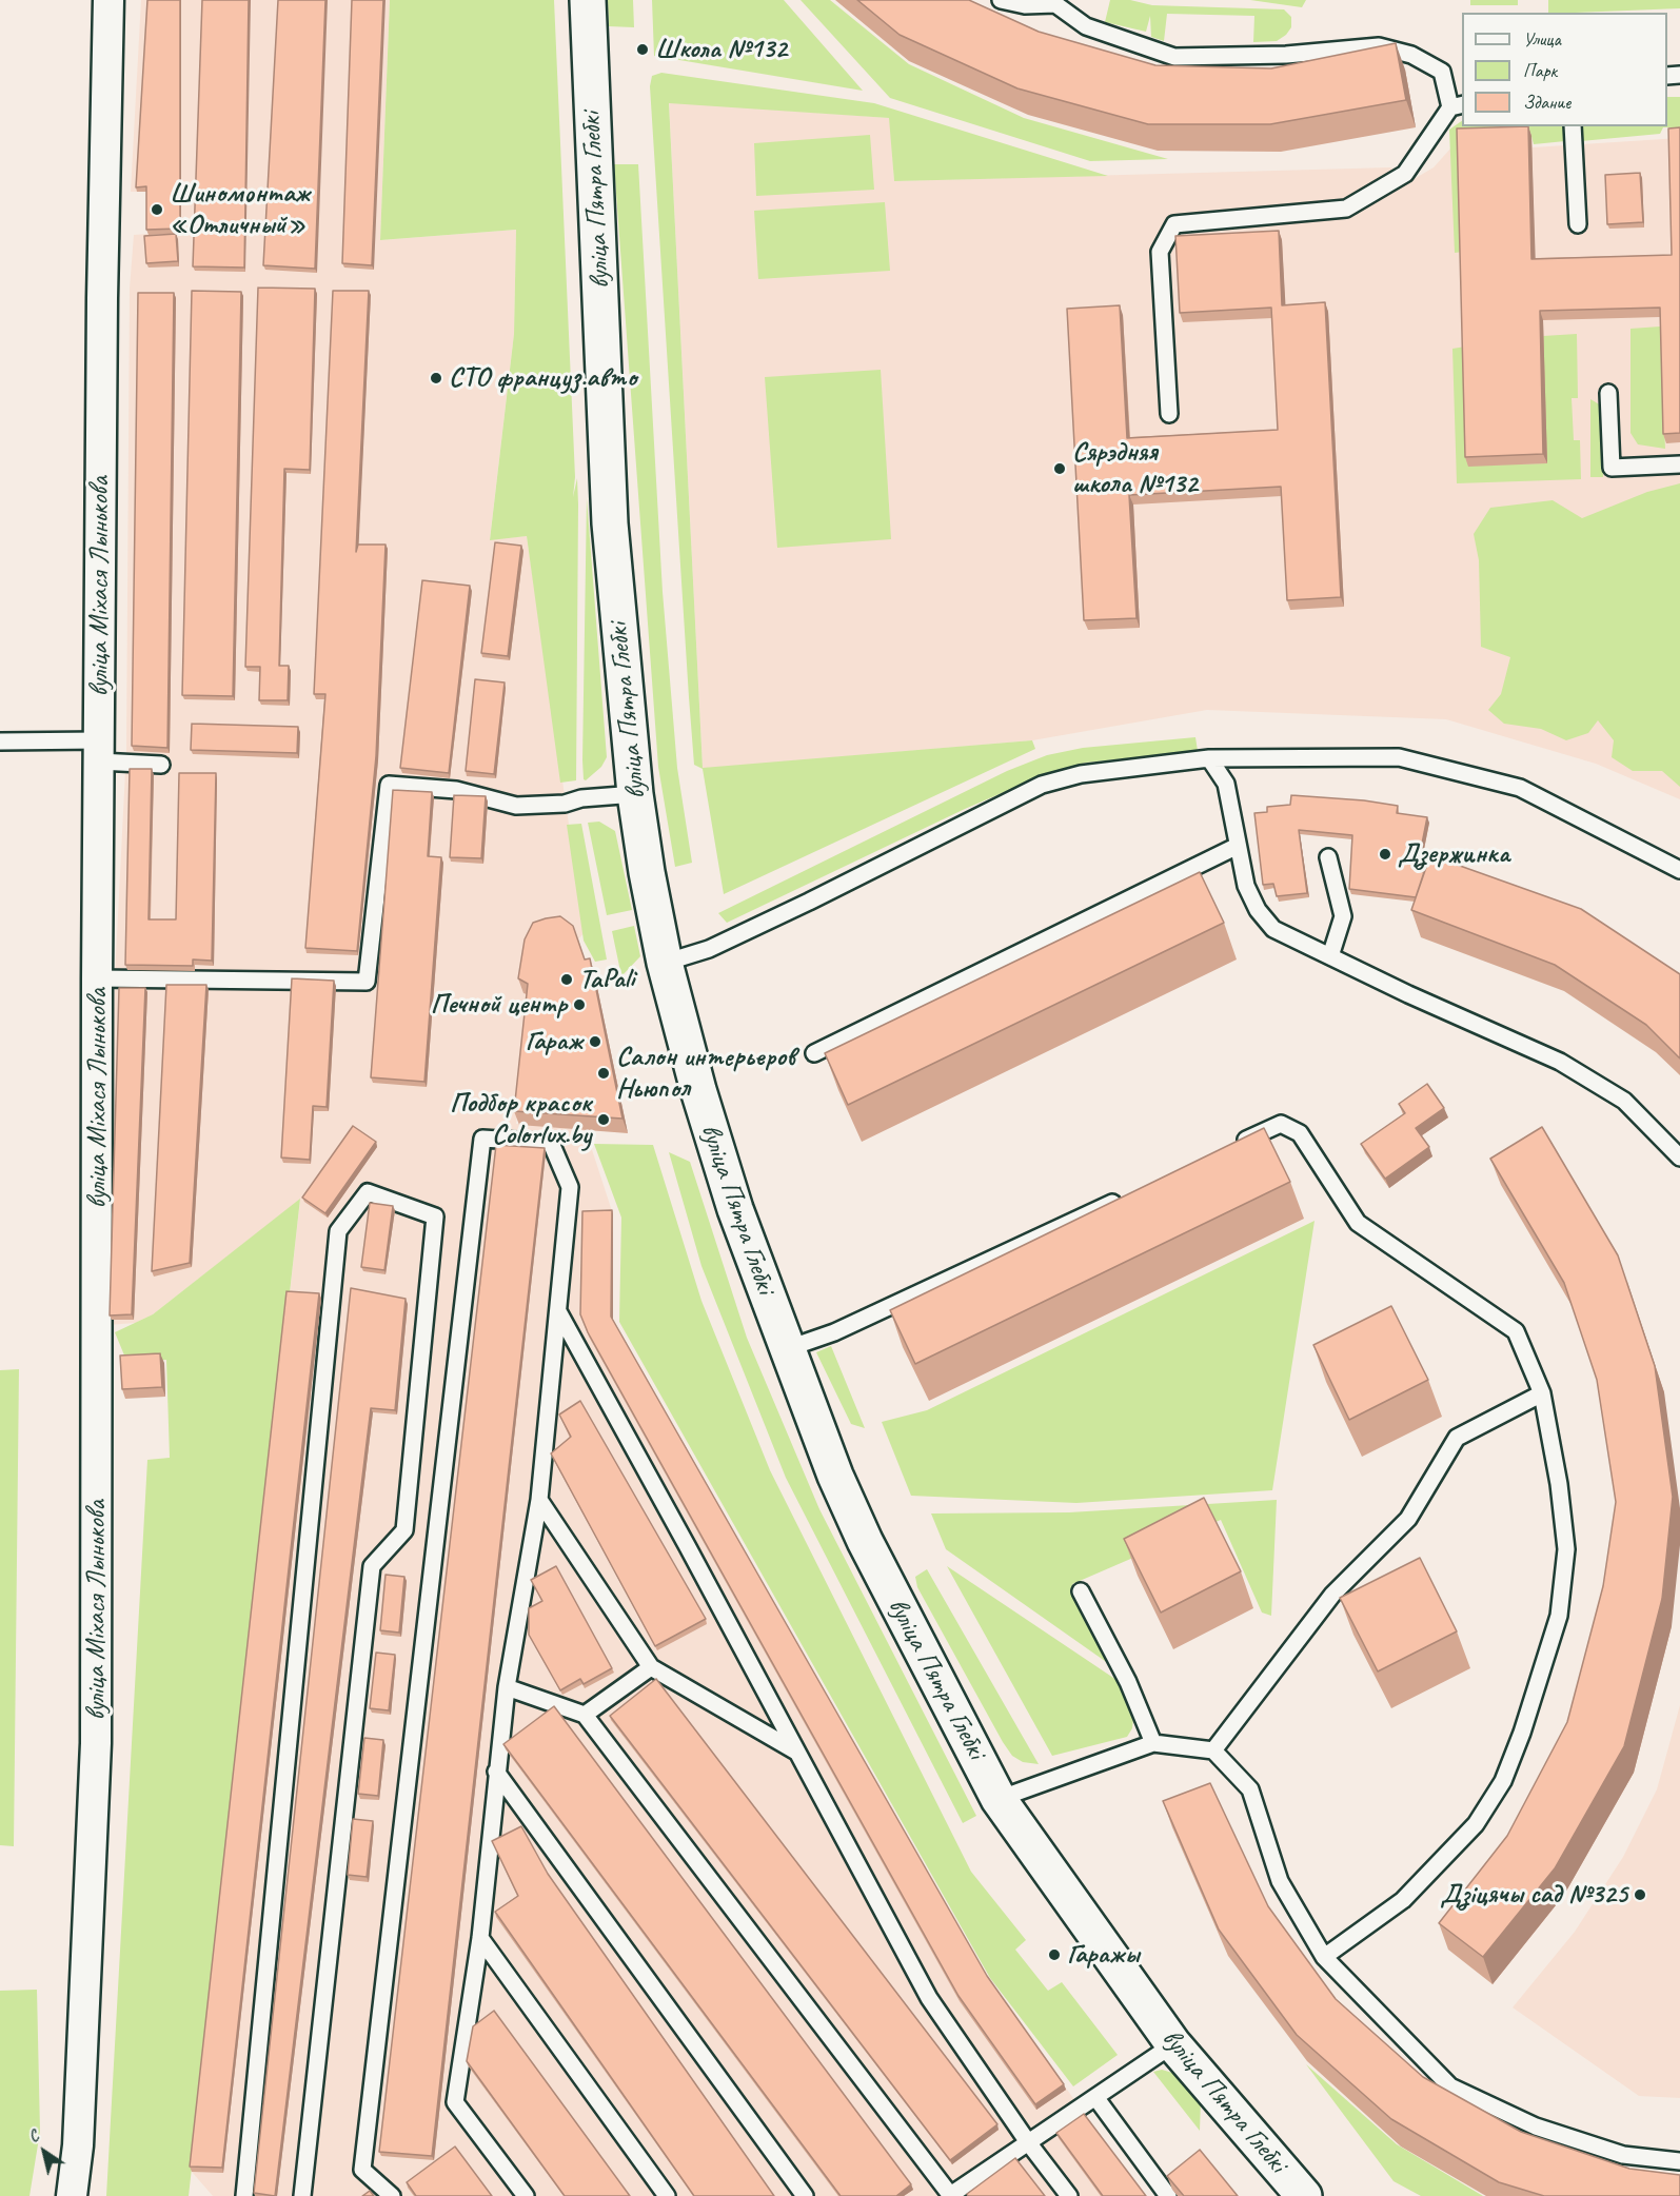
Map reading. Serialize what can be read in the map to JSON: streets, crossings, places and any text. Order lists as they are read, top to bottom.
{
  "streets": {
    "main road": ["вуліца Пятра Глебкі"],
    "street": ["вуліца Міхася Лынькова"]
  },
  "places": [
    "Школа №132",
    "Шиномонтаж «Отличный»",
    "СТО француз.авто",
    "Сярэдняя школа №132",
    "Дзержинка",
    "TaPali",
    "Печной центр",
    "Гараж",
    "Салон интерьеров Ньюпол",
    "Подбор красок Colorlux.by",
    "Дзіцячы сад №325",
    "Гаражы"
  ],
  "legend": ["Улица", "Парк", "Здание"],
  "north": "top left"
}
